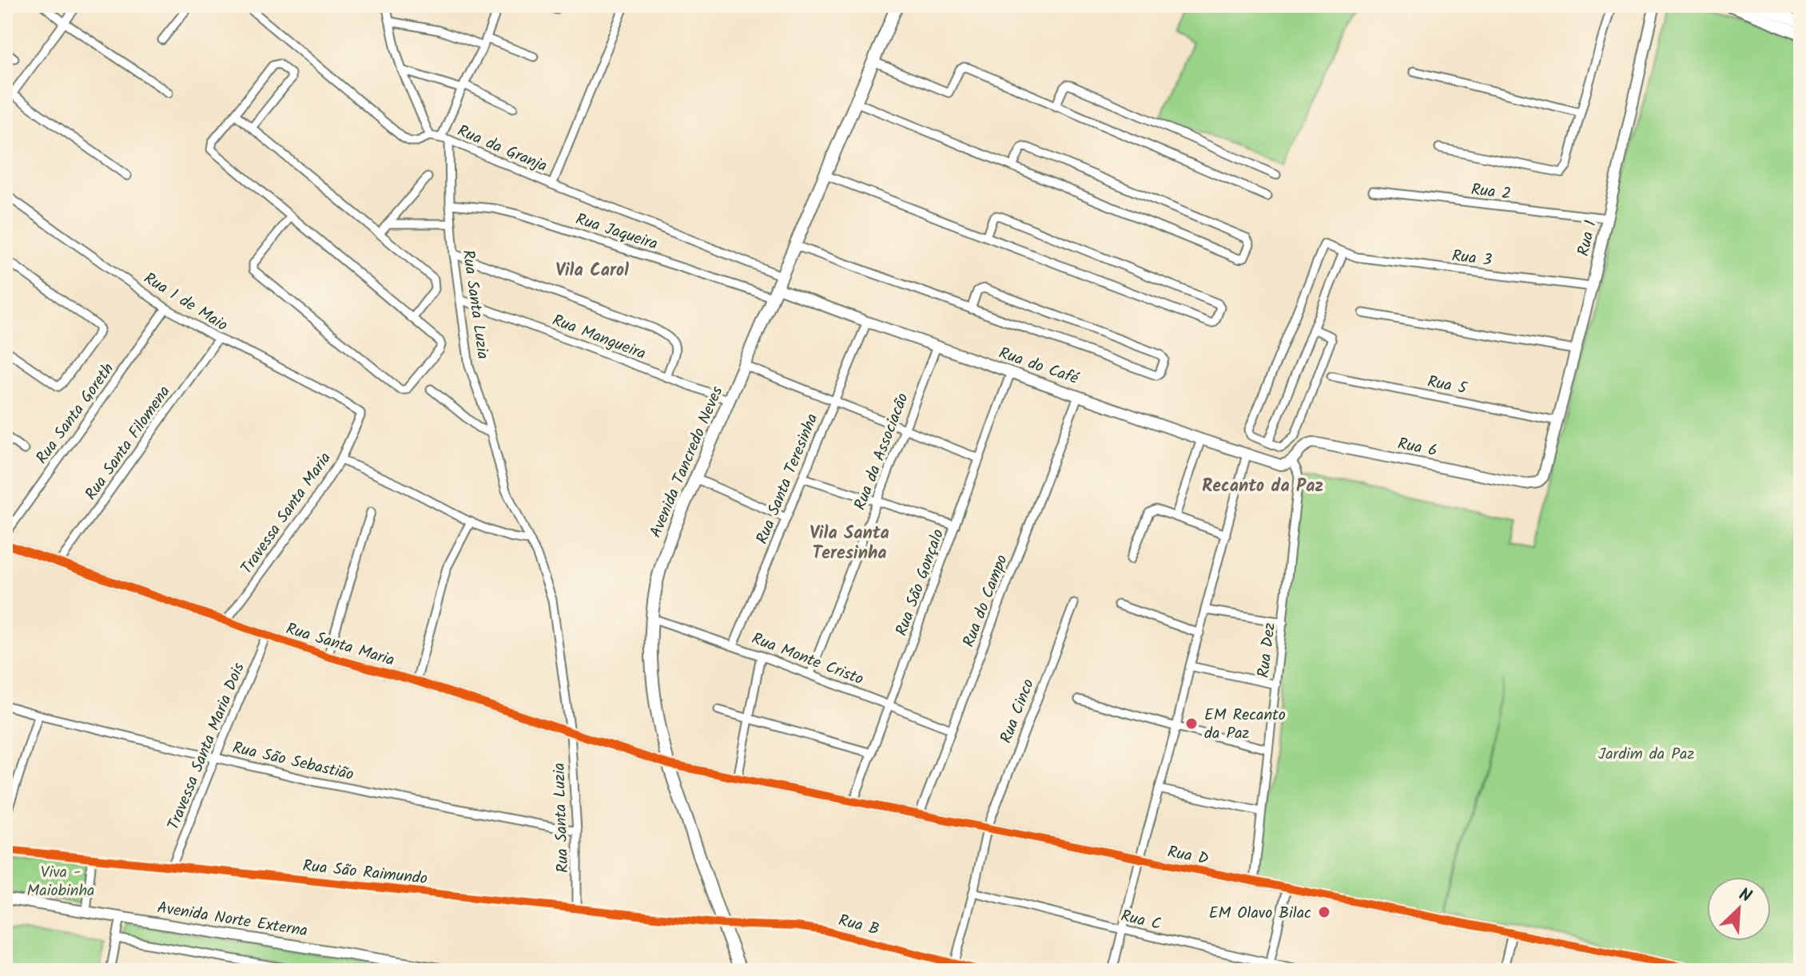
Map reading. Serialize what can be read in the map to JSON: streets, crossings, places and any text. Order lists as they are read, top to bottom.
{
  "streets": {
    "main road": [
      "Rua 1",
      "Rua do Café",
      "Rua 6",
      "Avenida Tancredo Neves",
      "Avenida Norte Externa"
    ],
    "street": [
      "Rua da Granja",
      "Rua 2",
      "Rua Jaqueira",
      "Rua 3",
      "Rua 1 de Maio",
      "Rua Santa Luzia",
      "Rua Mangueira",
      "Rua 5",
      "Rua Santa Goreth",
      "Rua Santa Filomena",
      "Rua da Associacão",
      "Rua Santa Teresinha",
      "Travessa Santa Maria",
      "Rua São Gonçalo",
      "Rua do Campo",
      "Rua Santa Maria",
      "Rua Dez",
      "Rua Monte Cristo",
      "Rua Cinco",
      "Travessa Santa Maria Dois",
      "Rua São Sebastião",
      "Rua D",
      "Rua São Raimundo",
      "Rua C",
      "Rua B"
    ]
  },
  "crossings": [
    ["Rua da Granja", "Rua Santa Luzia"],
    ["Rua da Granja", "Avenida Tancredo Neves"],
    ["Rua 2", "Rua 1"],
    ["Rua Jaqueira", "Rua Santa Luzia"],
    ["Rua Jaqueira", "Rua do Café"],
    ["Rua Jaqueira", "Avenida Tancredo Neves"],
    ["Rua 1", "Rua 3"],
    ["Rua 1", "Rua 5"],
    ["Rua 1", "Rua 6"],
    ["Rua 1 de Maio", "Rua Santa Goreth"],
    ["Rua 1 de Maio", "Rua Santa Filomena"],
    ["Rua 1 de Maio", "Travessa Santa Maria"],
    ["Rua Santa Luzia", "Rua Mangueira"],
    ["Rua Santa Luzia", "Rua Santa Maria"],
    ["Rua Santa Luzia", "Rua São Sebastião"],
    ["Rua Santa Luzia", "Rua São Raimundo"],
    ["Rua Mangueira", "Avenida Tancredo Neves"],
    ["Rua do Café", "Rua 6"],
    ["Rua do Café", "Rua da Associacão"],
    ["Rua do Café", "Avenida Tancredo Neves"],
    ["Rua do Café", "Rua Santa Teresinha"],
    ["Rua do Café", "Rua São Gonçalo"],
    ["Rua do Café", "Rua do Campo"],
    ["Rua do Café", "Rua Dez"],
    ["Rua Santa Filomena", "Rua Santa Maria"],
    ["Rua 6", "Rua Dez"],
    ["Rua da Associacão", "Rua Monte Cristo"],
    ["Avenida Tancredo Neves", "Rua Santa Maria"],
    ["Avenida Tancredo Neves", "Rua Monte Cristo"],
    ["Avenida Tancredo Neves", "Rua D"],
    ["Avenida Tancredo Neves", "Rua São Raimundo"],
    ["Avenida Tancredo Neves", "Rua B"],
    ["Rua Santa Teresinha", "Rua Monte Cristo"],
    ["Travessa Santa Maria", "Rua Santa Maria"],
    ["Rua São Gonçalo", "Rua Monte Cristo"],
    ["Rua São Gonçalo", "Rua D"],
    ["Rua do Campo", "Rua Monte Cristo"],
    ["Rua do Campo", "Rua D"],
    ["Rua Santa Maria", "Travessa Santa Maria Dois"],
    ["Rua Santa Maria", "Rua D"],
    ["Rua Dez", "Rua D"],
    ["Rua Cinco", "Rua D"],
    ["Rua Cinco", "Rua C"],
    ["Rua Cinco", "Rua B"],
    ["Travessa Santa Maria Dois", "Rua São Sebastião"],
    ["Travessa Santa Maria Dois", "Rua São Raimundo"],
    ["Rua São Raimundo", "Rua B"]
  ],
  "districts": ["Vila Carol", "Recanto da Paz", "Vila Santa Teresinha"],
  "parks": ["Jardim da Paz", "Viva - Maiobinha"],
  "places": ["EM Recanto da Paz", "EM Olavo Bilac"],
  "north": "top right"
}
